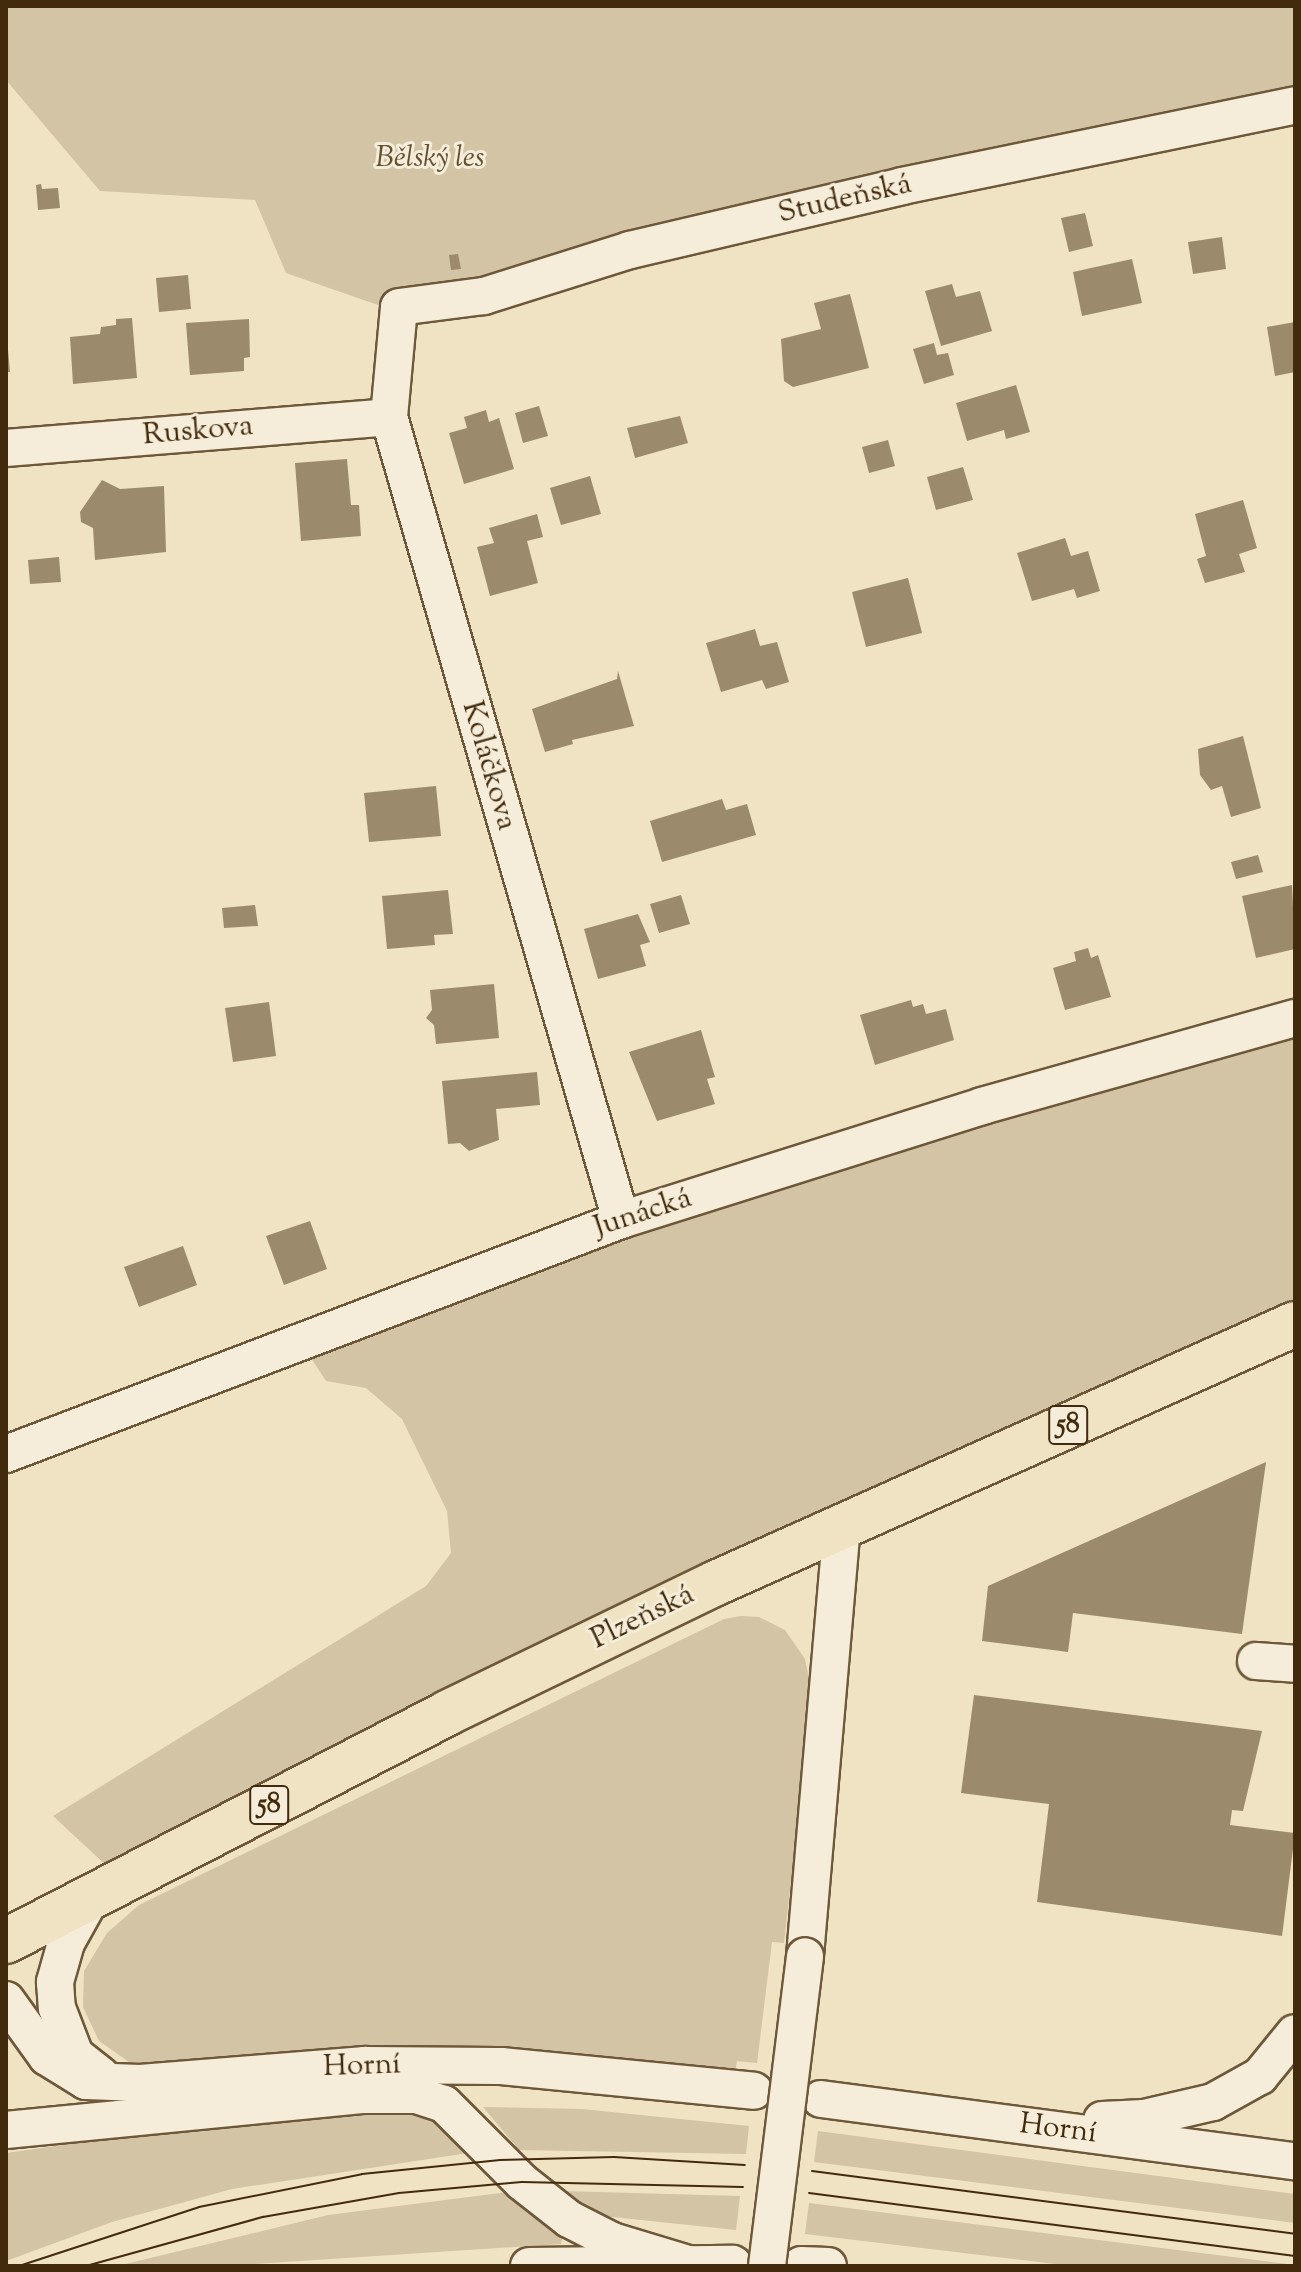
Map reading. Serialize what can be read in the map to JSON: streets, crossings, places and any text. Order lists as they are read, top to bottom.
{
  "streets": {
    "main road": ["58", "Plzeňská"],
    "street": [
      "Studeňská",
      "Ruskova",
      "Koláčkova",
      "Junácká",
      "Horní"
    ]
  },
  "crossings": [
    ["Studeňská", "Koláčkova"],
    ["Ruskova", "Koláčkova"],
    ["Koláčkova", "Junácká"]
  ],
  "parks": ["Bělský les"]
}
